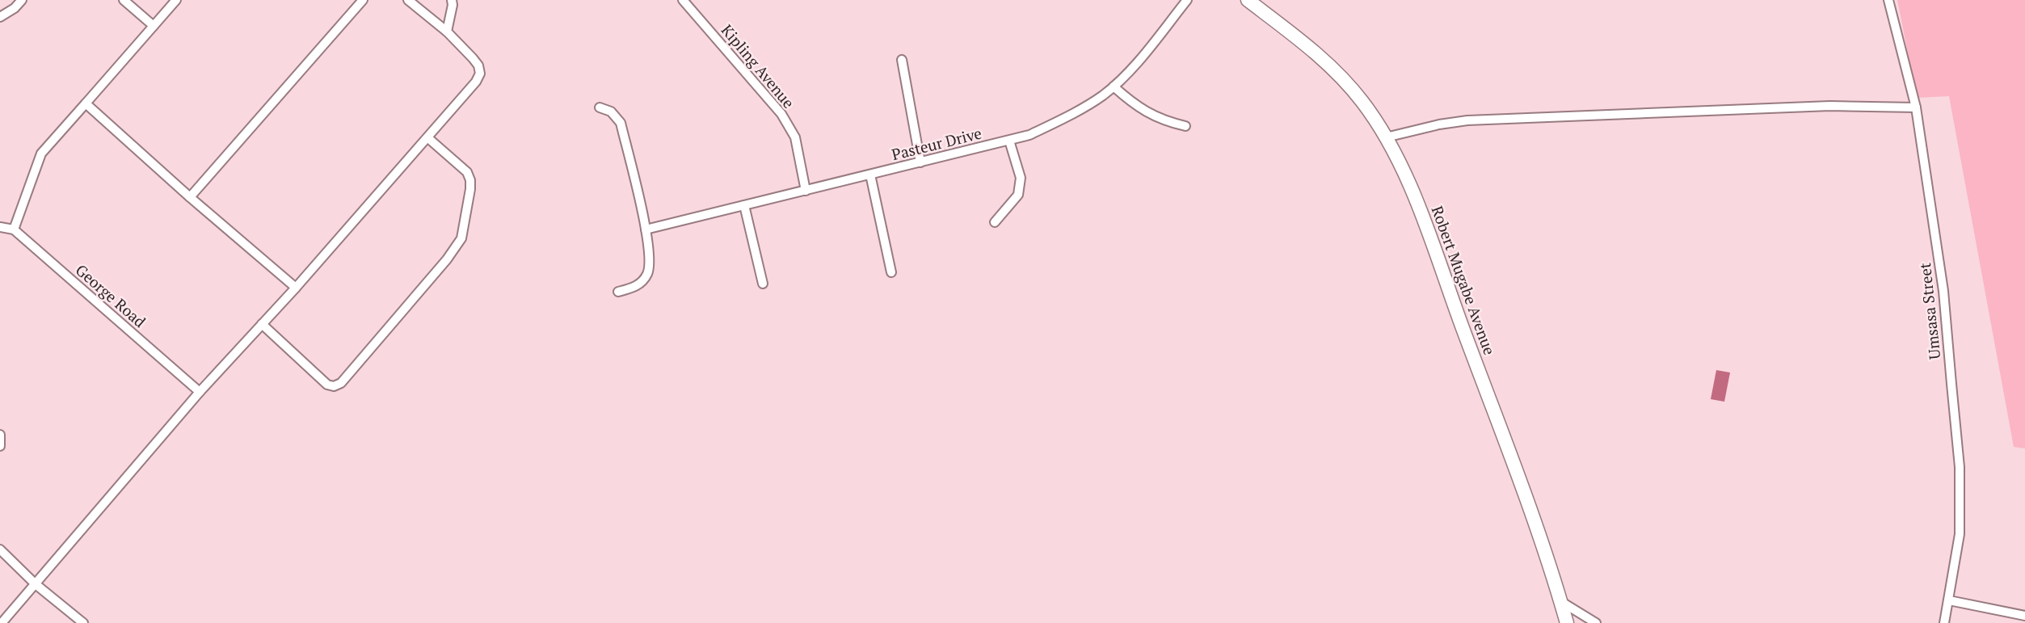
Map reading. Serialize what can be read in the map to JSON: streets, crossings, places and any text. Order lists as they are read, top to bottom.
{
  "streets": {
    "highway": ["Robert Mugabe Avenue"],
    "street": [
      "Kipling Avenue",
      "Pasteur Drive",
      "George Road",
      "Umsasa Street"
    ]
  },
  "crossings": [
    ["Kipling Avenue", "Pasteur Drive"]
  ]
}
